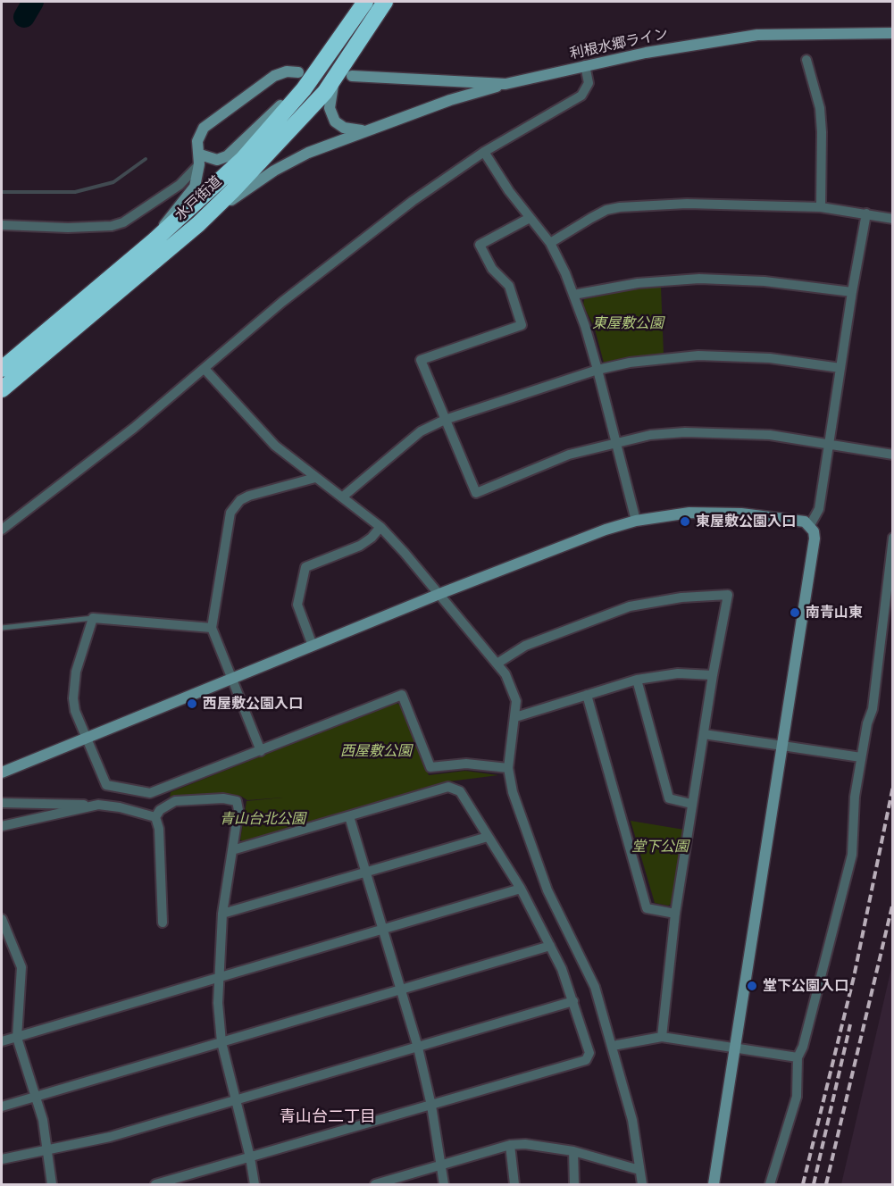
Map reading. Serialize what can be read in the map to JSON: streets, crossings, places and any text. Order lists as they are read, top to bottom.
{
  "streets": {
    "highway": ["水戸街道"],
    "street": ["利根水郷ライン"]
  },
  "districts": ["青山台二丁目"],
  "parks": [
    "東屋敷公園",
    "西屋敷公園",
    "青山台北公園",
    "堂下公園"
  ],
  "places": [
    "東屋敷公園入口",
    "南青山東",
    "西屋敷公園入口",
    "堂下公園入口"
  ]
}
